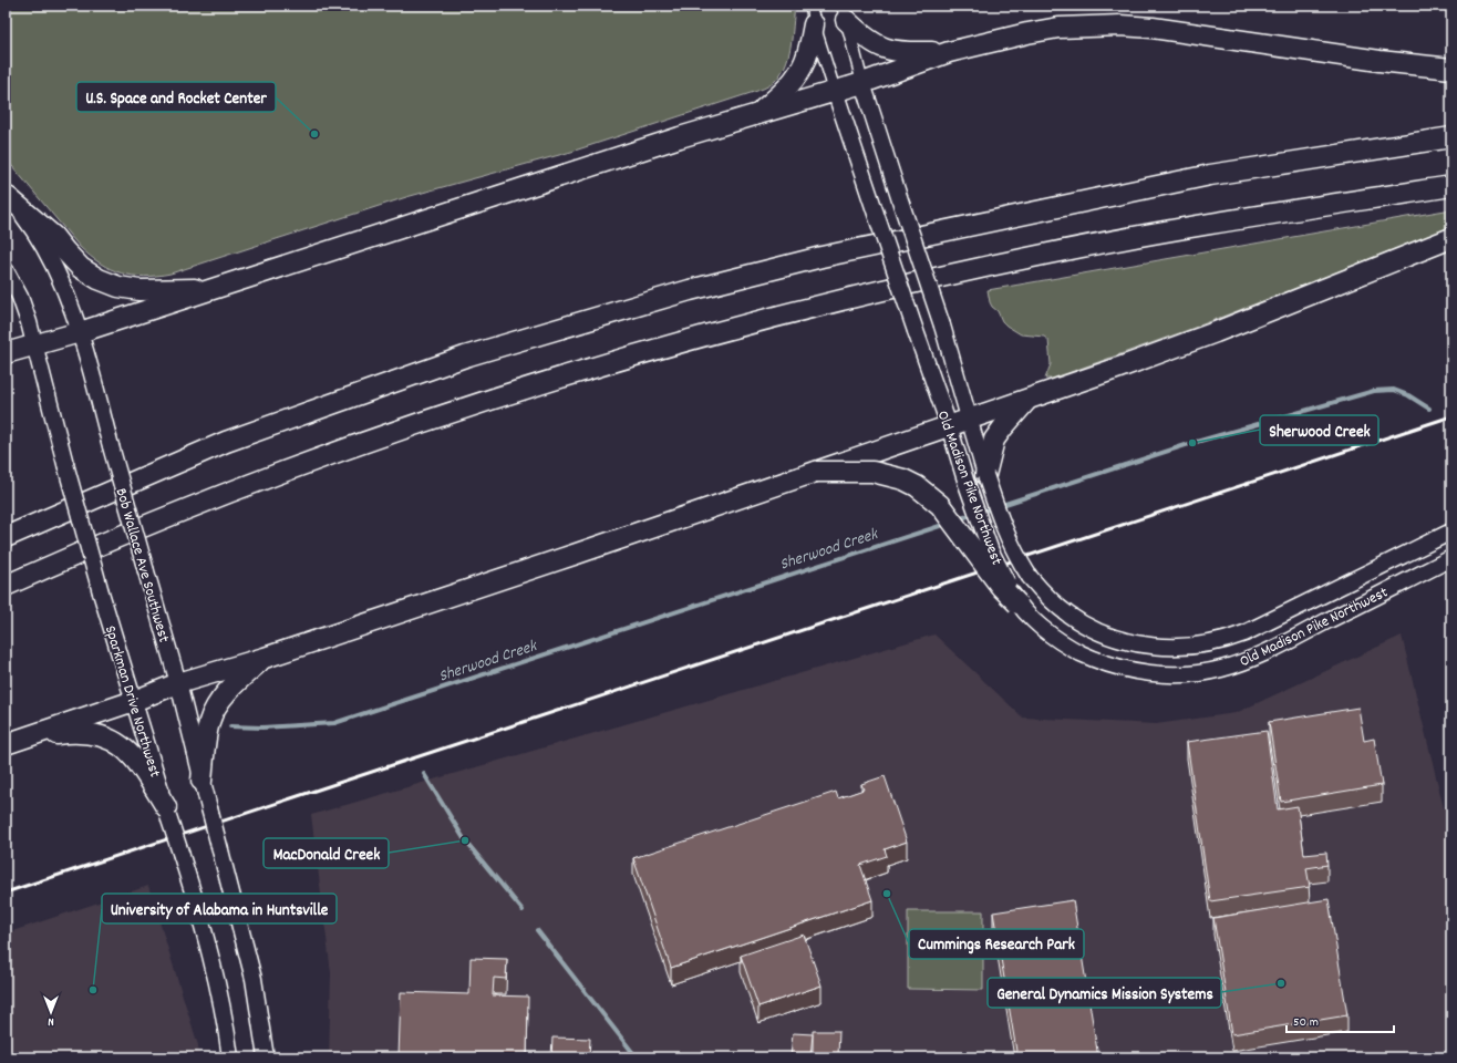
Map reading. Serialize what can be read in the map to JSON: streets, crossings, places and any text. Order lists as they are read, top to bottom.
{
  "streets": {
    "main road": ["Old Madison Pike Northwest", "Bob Wallace Ave Southwest", "Sparkman Drive Northwest"]
  },
  "water": ["Sherwood Creek"],
  "places": [
    "U.S. Space and Rocket Center",
    "Sherwood Creek",
    "MacDonald Creek",
    "Cummings Research Park",
    "General Dynamics Mission Systems",
    "University of Alabama in Huntsville"
  ],
  "scale_bar": "50 m",
  "north": "bottom"
}
